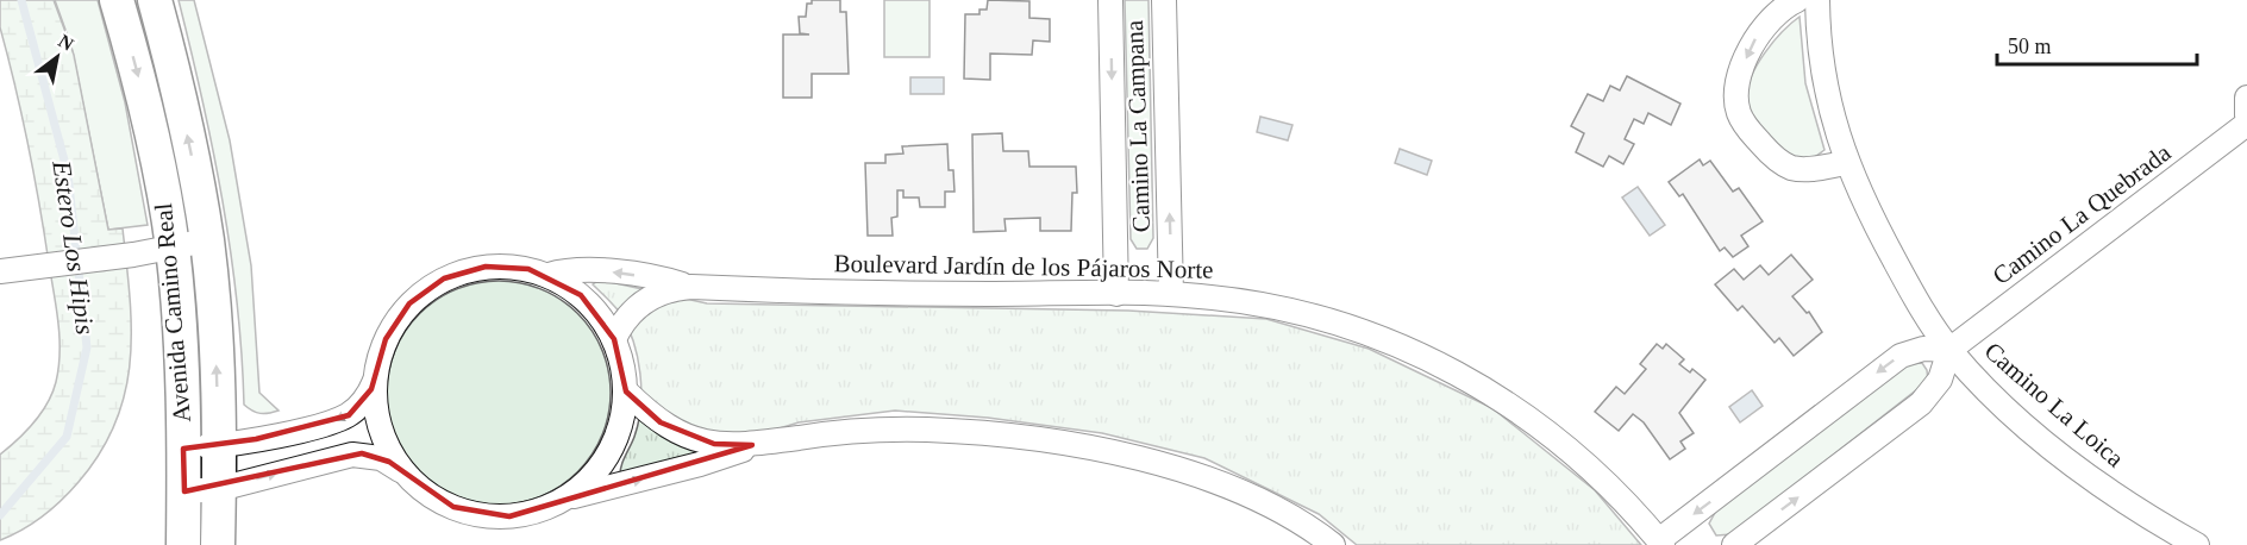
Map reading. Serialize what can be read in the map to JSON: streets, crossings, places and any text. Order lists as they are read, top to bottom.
{
  "streets": {
    "main road": ["Avenida Camino Real"],
    "street": [
      "Camino La Campana",
      "Camino La Quebrada",
      "Boulevard Jardín de los Pájaros Norte",
      "Camino La Loica"
    ]
  },
  "crossings": [
    ["Camino La Campana", "Boulevard Jardín de los Pájaros Norte"],
    ["Camino La Quebrada", "Camino La Loica"]
  ],
  "water": ["Estero Los Hipis"],
  "scale_bar": "50 m",
  "north": "top right"
}
